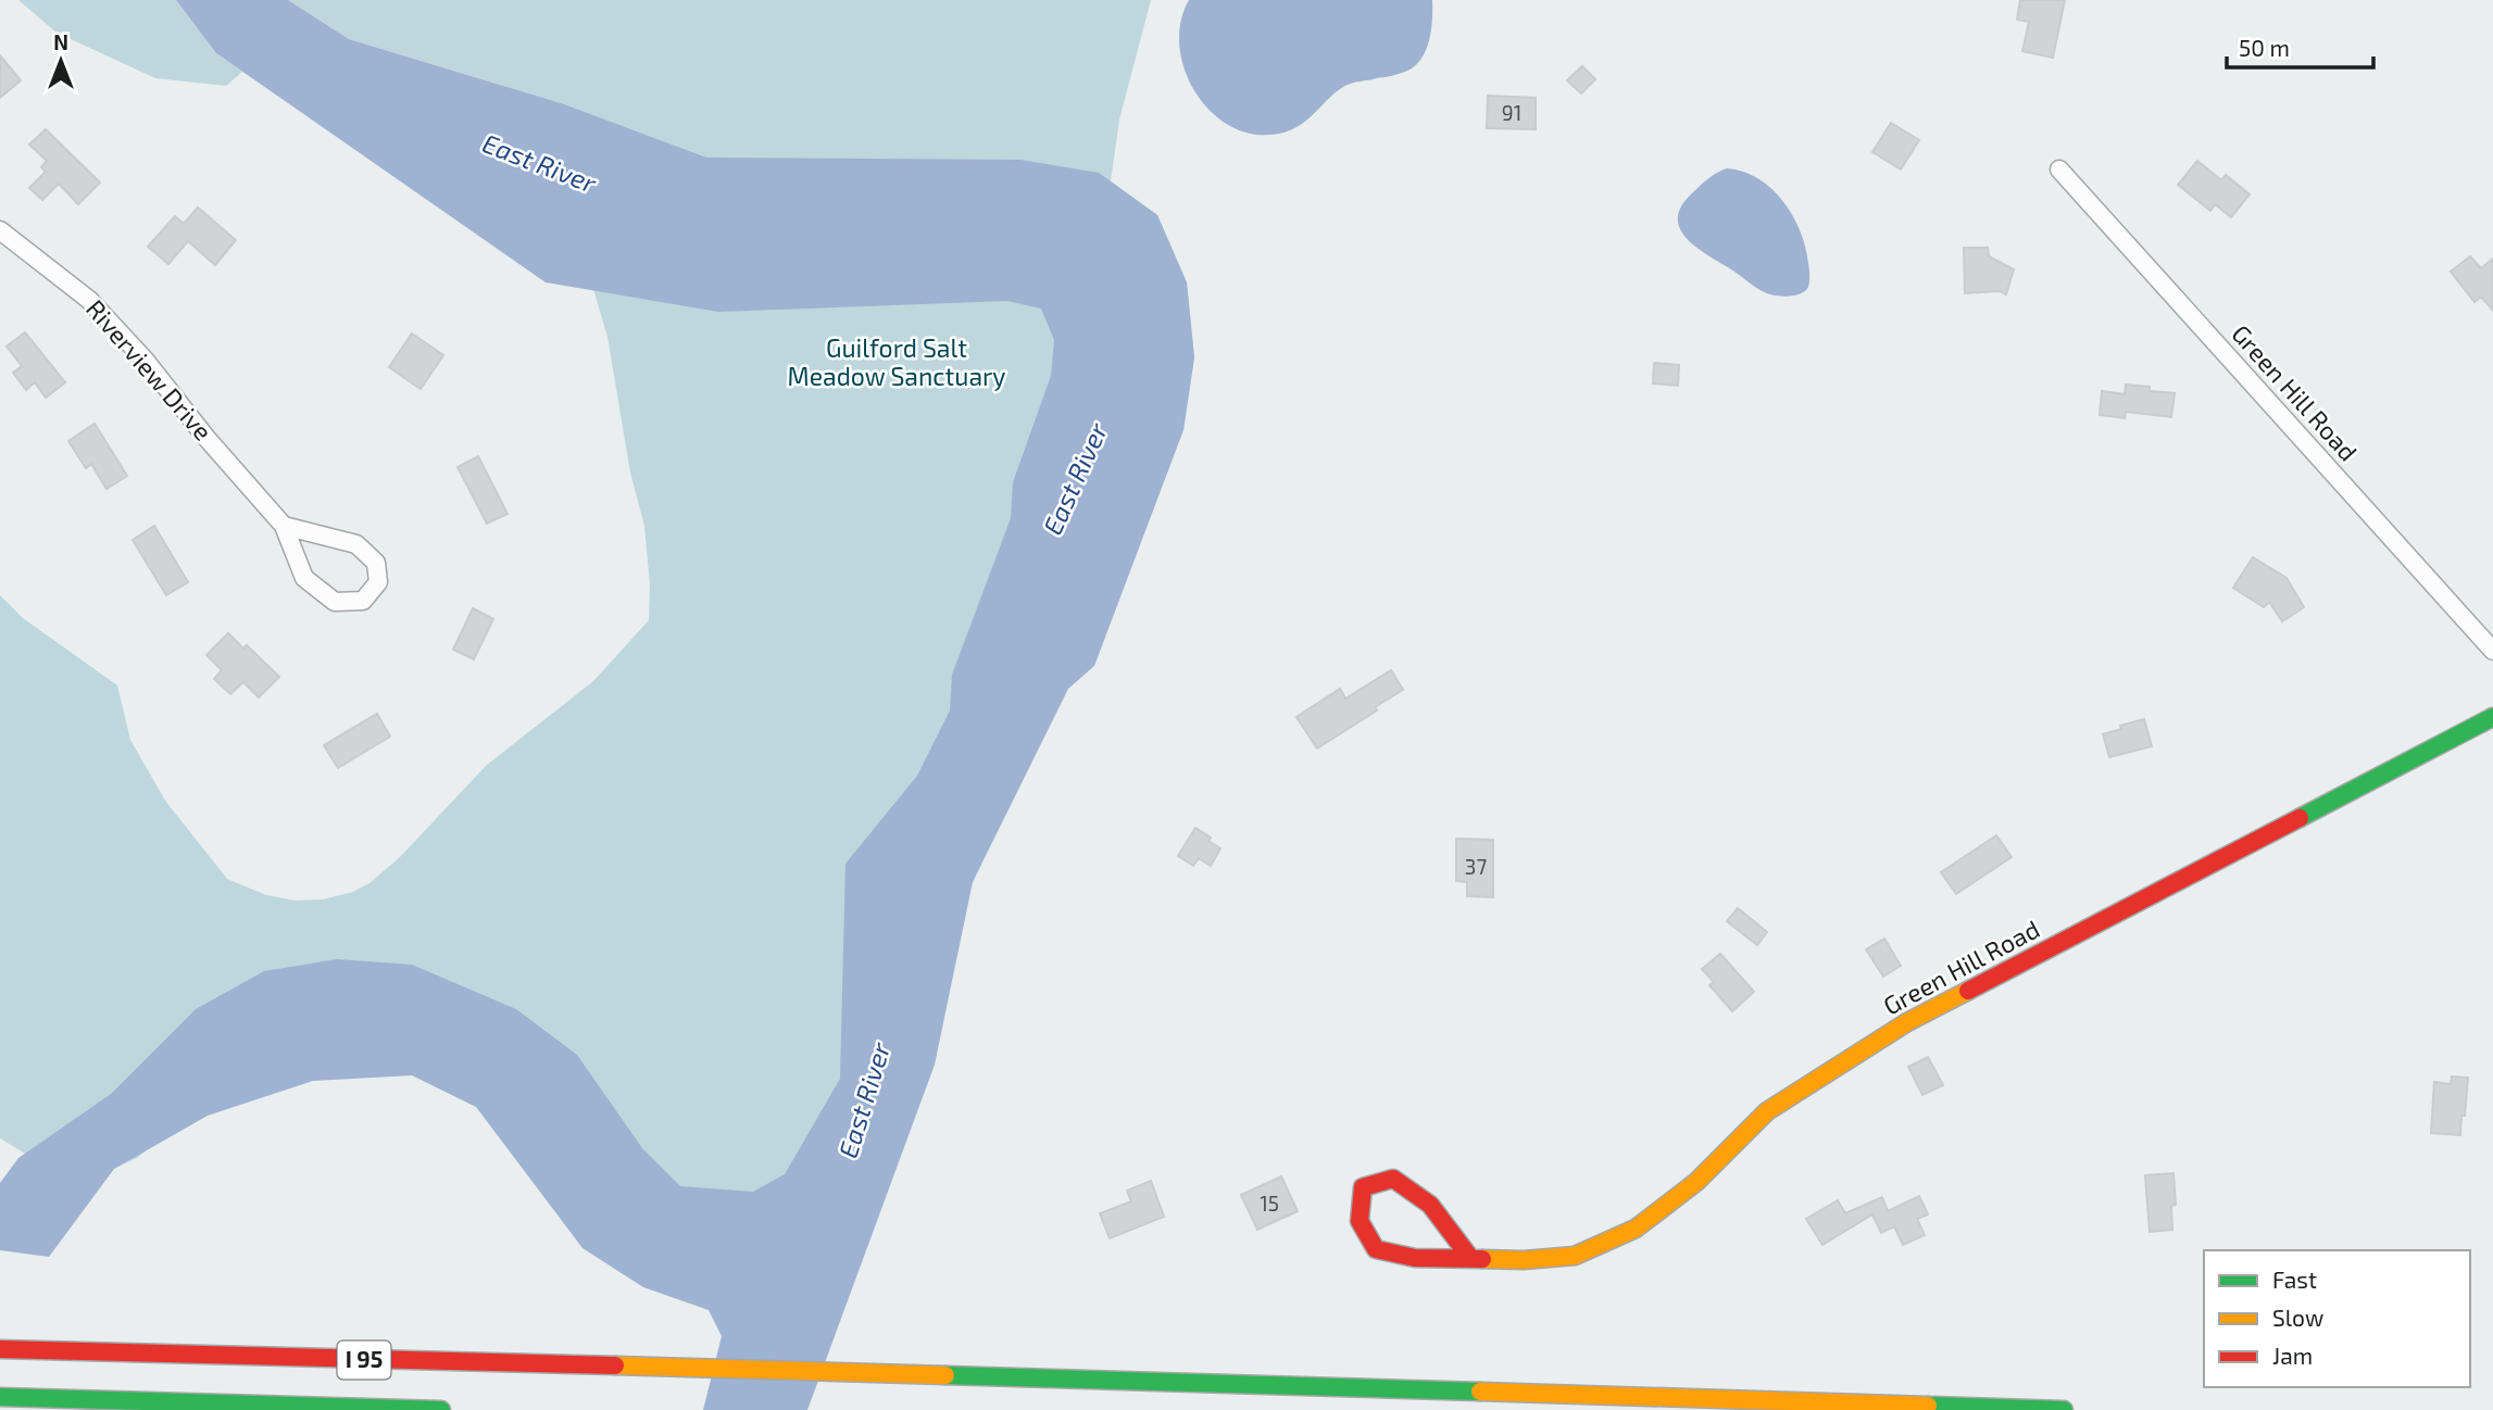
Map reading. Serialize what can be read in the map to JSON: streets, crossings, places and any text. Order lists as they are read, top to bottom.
{
  "streets": {
    "main road": ["Green Hill Road", "I 95"],
    "street": ["Riverview Drive"]
  },
  "water": ["East River"],
  "parks": ["Guilford Salt Meadow Sanctuary"],
  "house_numbers": ["91", "37", "15"],
  "legend": ["Fast", "Slow", "Jam"],
  "scale_bar": "50 m",
  "north": "top"
}
